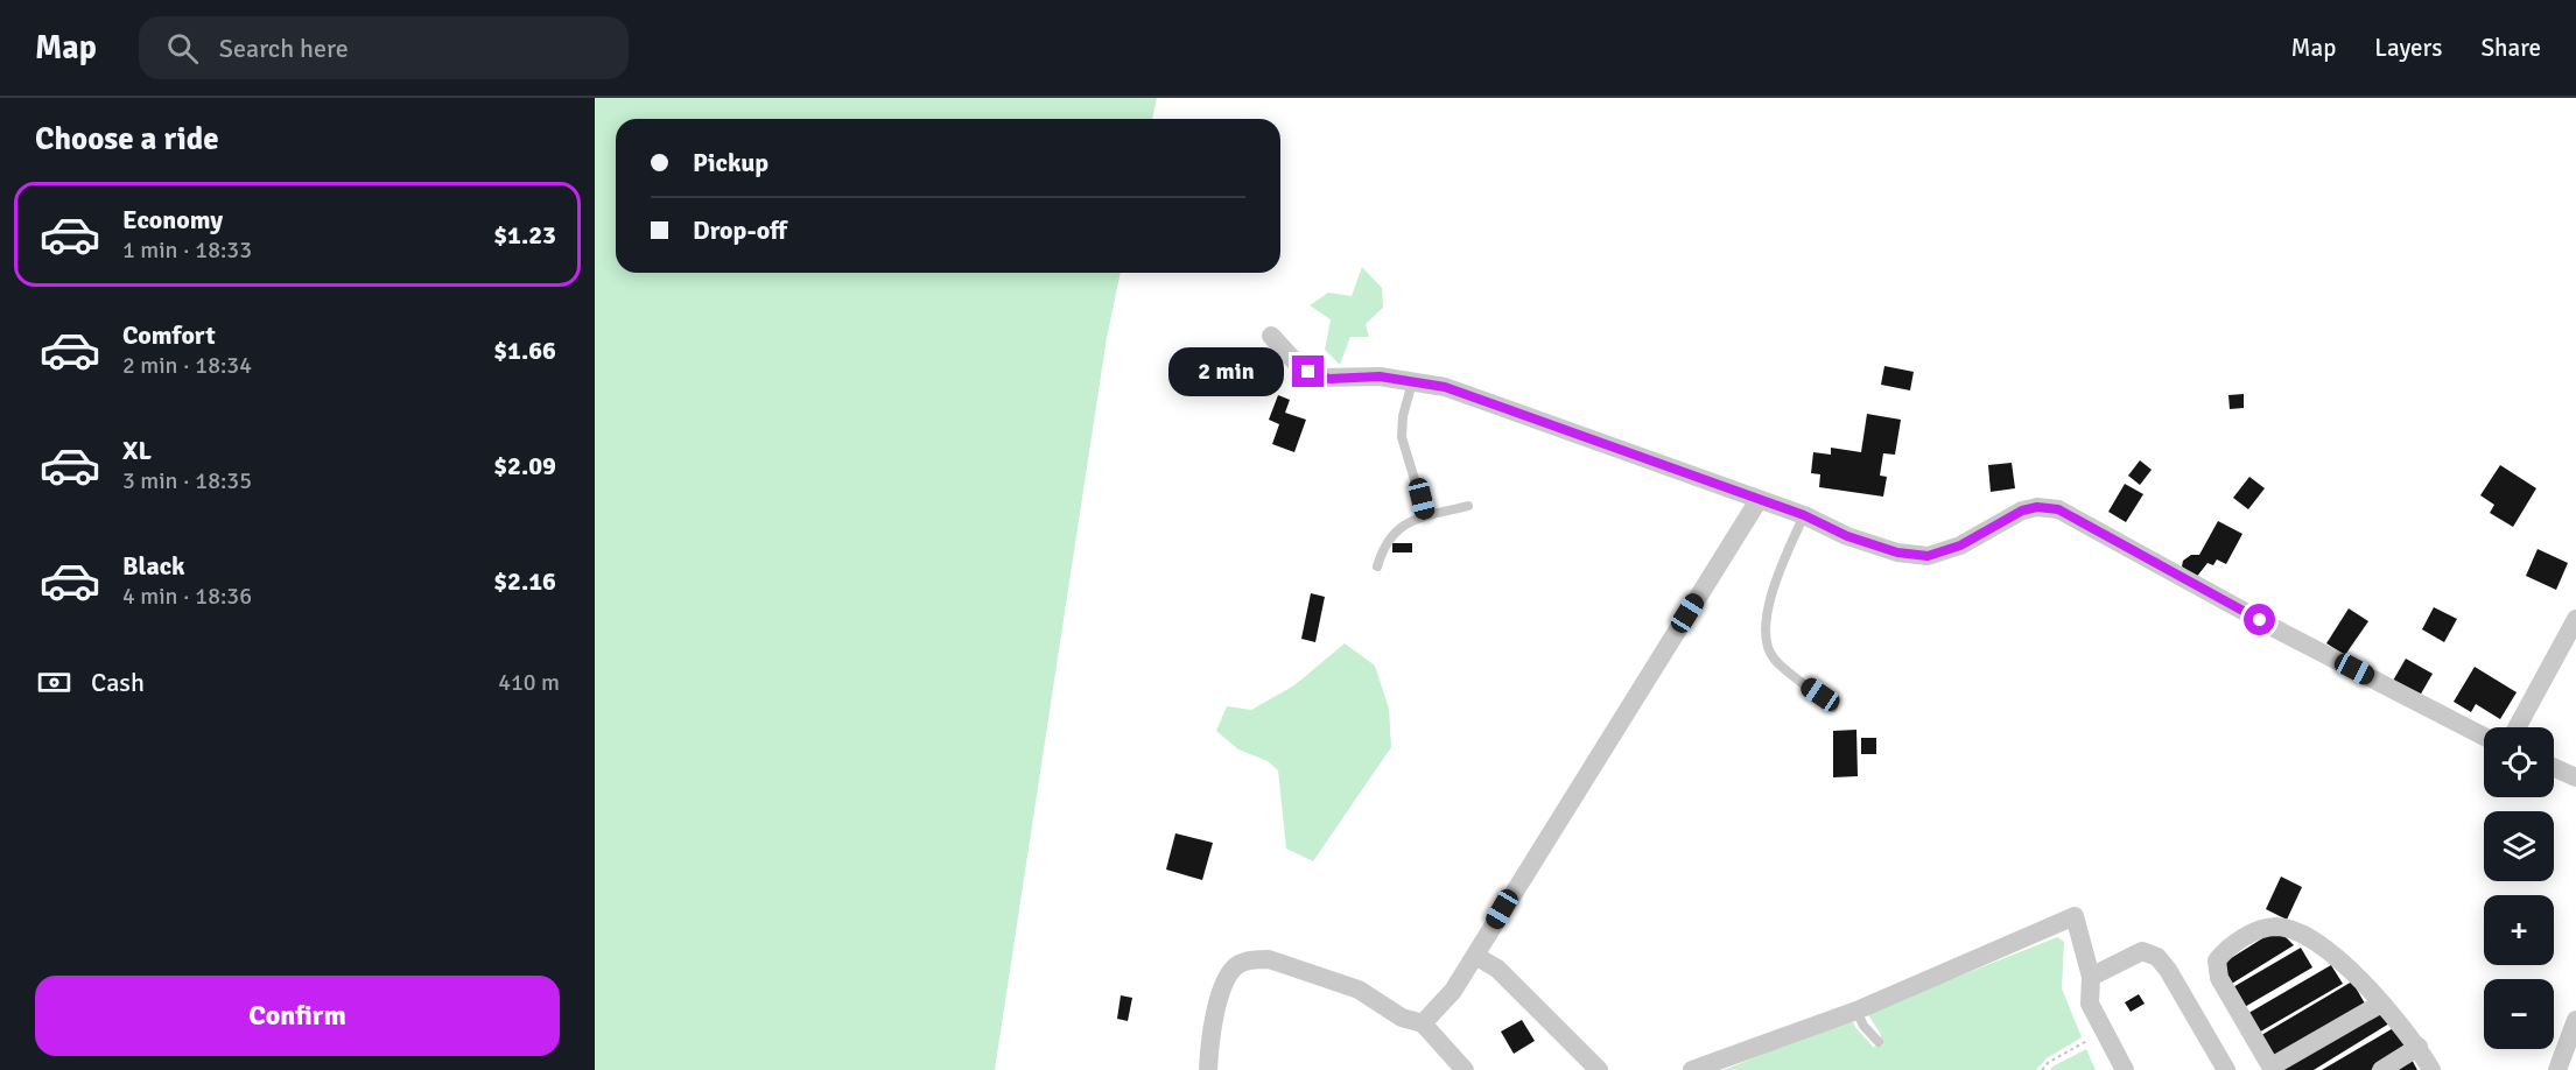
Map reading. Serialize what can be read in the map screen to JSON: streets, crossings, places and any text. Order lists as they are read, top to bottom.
{
  "page": {
    "header": "Map",
    "search": "Search here",
    "nav": ["Map", "Layers", "Share"],
    "heading": "Choose a ride",
    "banner": ["Pickup", "Drop-off"],
    "list": [
      {
        "name": "Economy",
        "note": "1 min · 18:33",
        "value": "$1.23"
      },
      {
        "name": "Comfort",
        "note": "2 min · 18:34",
        "value": "$1.66"
      },
      {
        "name": "XL",
        "note": "3 min · 18:35",
        "value": "$2.09"
      },
      {
        "name": "Black",
        "note": "4 min · 18:36",
        "value": "$2.16"
      }
    ],
    "bubble": "2 min",
    "pay": ["Cash", "410 m"],
    "map_buttons": ["+", "−"],
    "buttons": "Confirm"
  }
}
